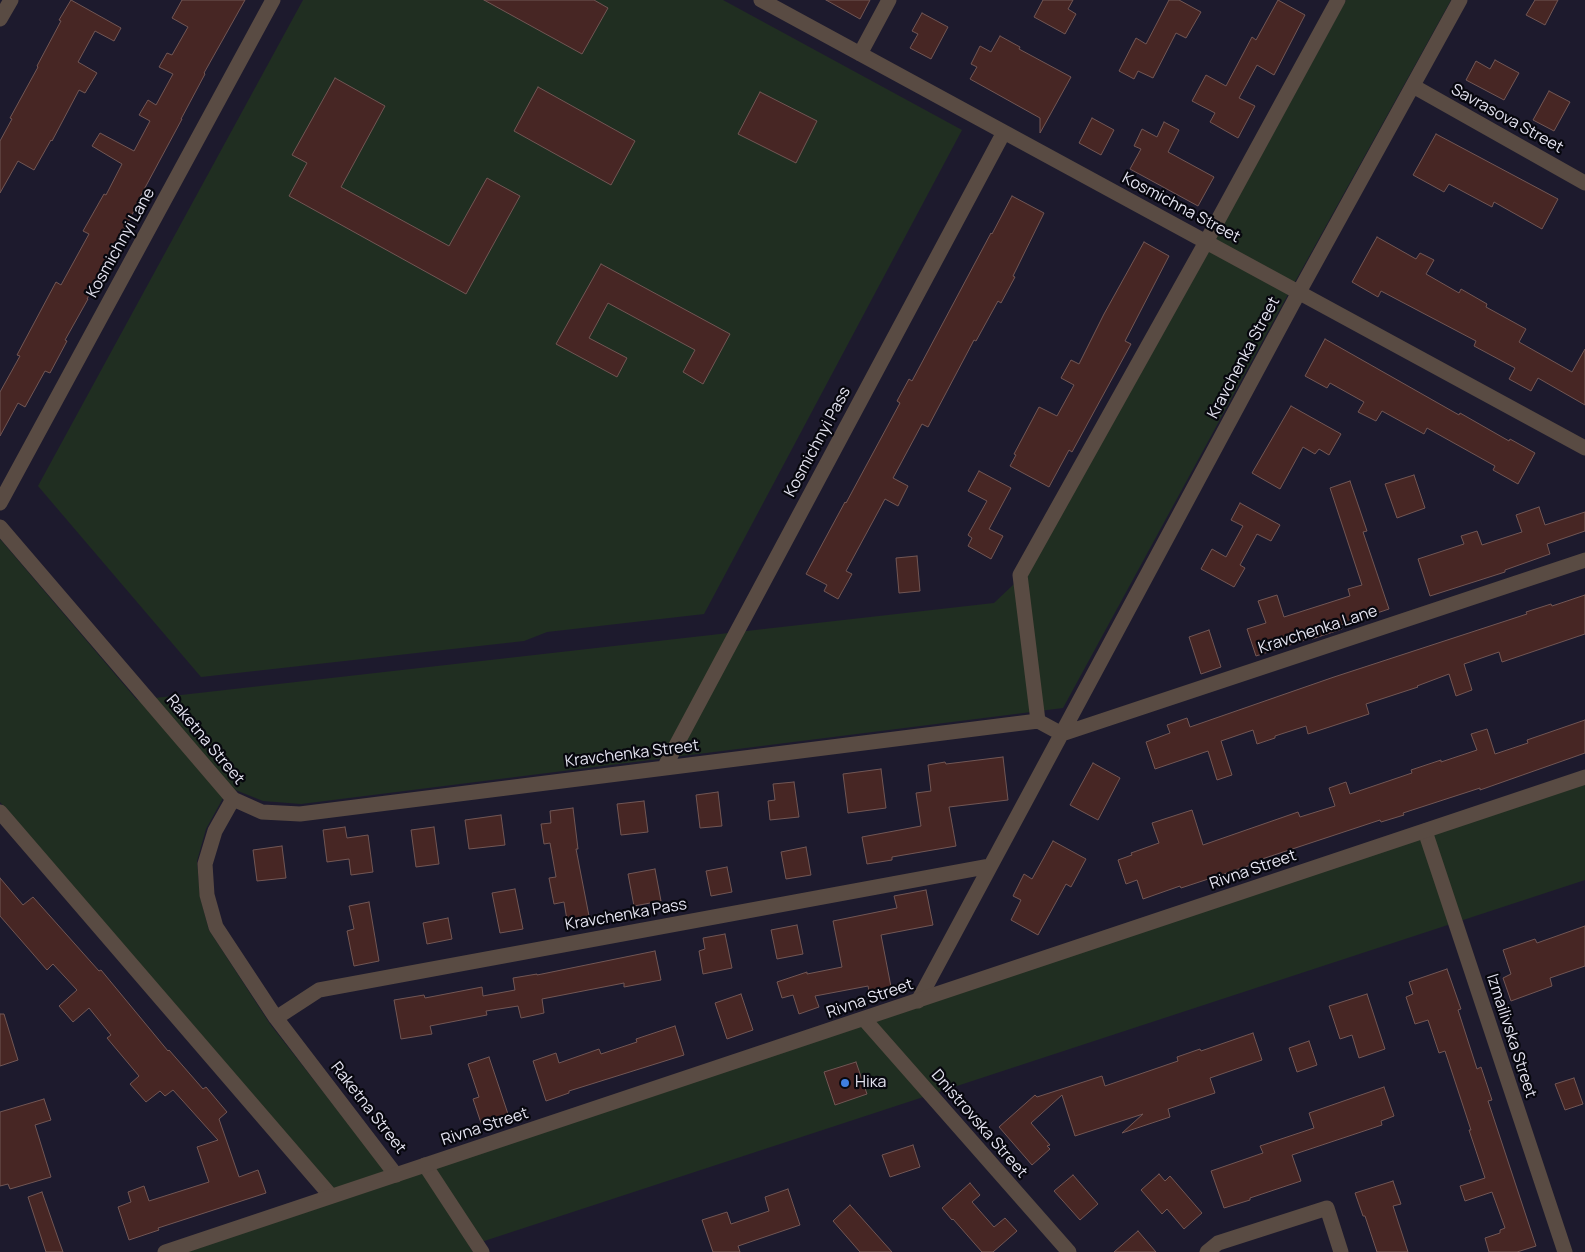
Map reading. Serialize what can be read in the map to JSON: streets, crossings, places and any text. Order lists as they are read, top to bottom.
{
  "streets": {
    "street": [
      "Savrasova Street",
      "Kosmichna Street",
      "Kosmichnyi Lane",
      "Kravchenka Street",
      "Kosmichnyi Pass",
      "Kravchenka Lane",
      "Raketna Street",
      "Rivna Street",
      "Kravchenka Pass",
      "Izmailivska Street",
      "Dnistrovska Street"
    ]
  },
  "crossings": [
    ["Savrasova Street", "Kravchenka Street"],
    ["Kosmichna Street", "Kravchenka Street"],
    ["Kosmichna Street", "Kosmichnyi Pass"],
    ["Kravchenka Street", "Kosmichnyi Pass"],
    ["Kravchenka Street", "Kravchenka Lane"],
    ["Kravchenka Street", "Raketna Street"],
    ["Kravchenka Street", "Rivna Street"],
    ["Kravchenka Street", "Kravchenka Pass"],
    ["Raketna Street", "Rivna Street"],
    ["Raketna Street", "Kravchenka Pass"],
    ["Rivna Street", "Izmailivska Street"],
    ["Rivna Street", "Dnistrovska Street"]
  ],
  "places": ["Ніка"]
}
